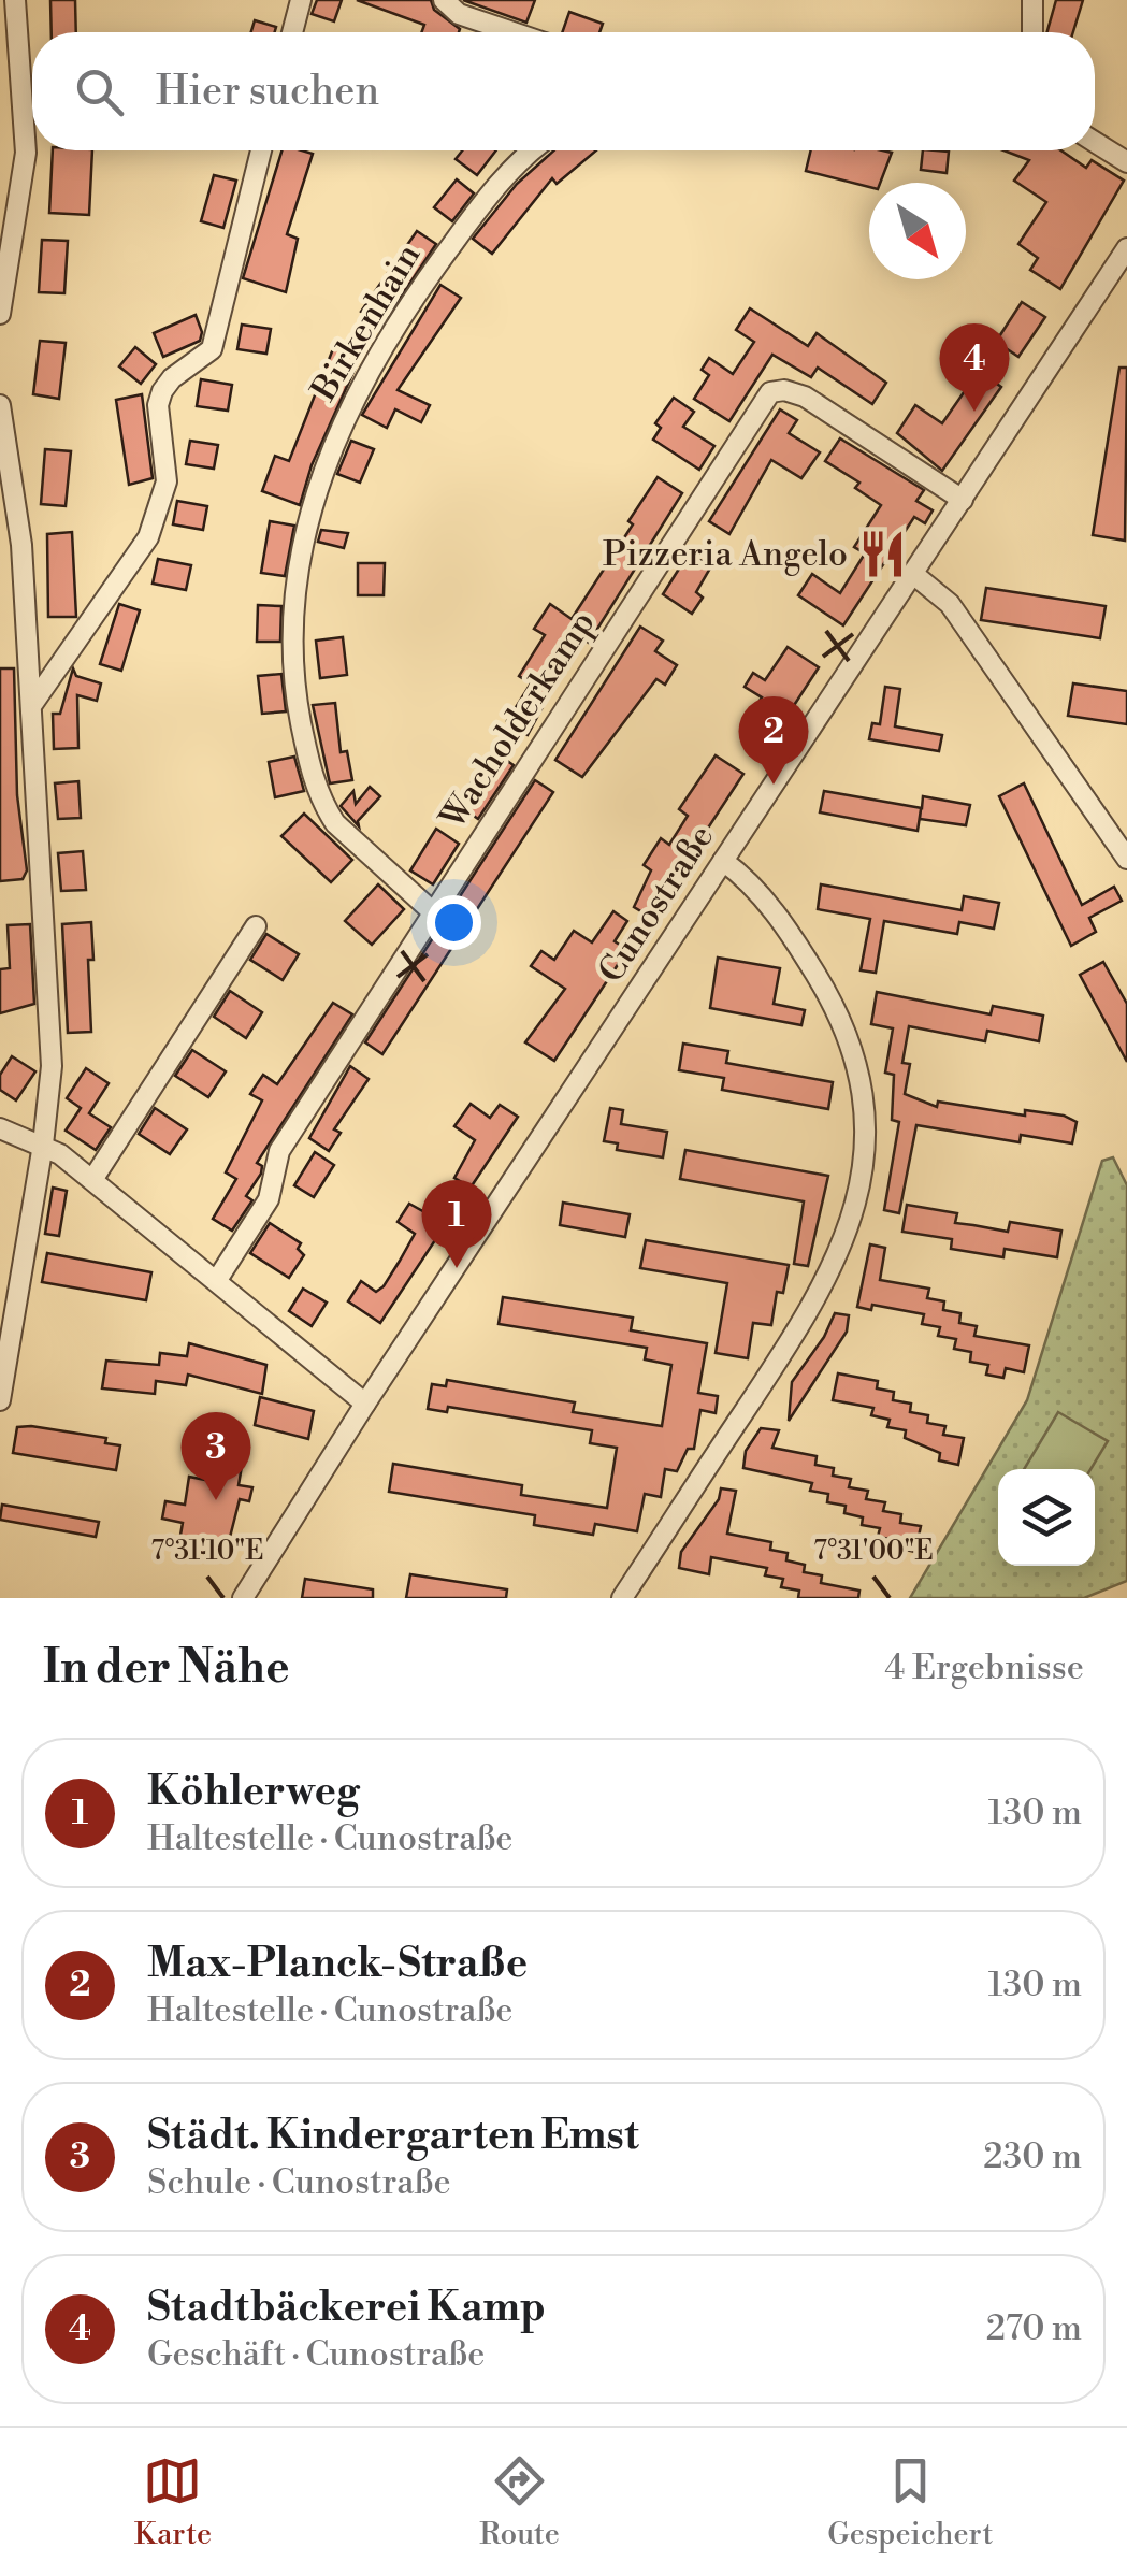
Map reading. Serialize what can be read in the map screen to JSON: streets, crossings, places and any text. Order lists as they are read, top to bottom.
{
  "streets": {
    "street": ["Birkenhain", "Wacholderkamp", "Cunostraße"]
  },
  "crossings": [
    ["Birkenhain", "Wacholderkamp"],
    ["Wacholderkamp", "Cunostraße"]
  ],
  "places": {
    "restaurant": ["Pizzeria Angelo"]
  },
  "north": "bottom right",
  "page": {
    "search": "Hier suchen",
    "pins": [
      "4",
      "2",
      "1",
      "3"
    ],
    "heading": ["In der Nähe", "4 Ergebnisse"],
    "list": [
      {
        "mark": "1",
        "name": "Köhlerweg",
        "note": "Haltestelle · Cunostraße",
        "value": "130 m"
      },
      {
        "mark": "2",
        "name": "Max-Planck-Straße",
        "note": "Haltestelle · Cunostraße",
        "value": "130 m"
      },
      {
        "mark": "3",
        "name": "Städt. Kindergarten Emst",
        "note": "Schule · Cunostraße",
        "value": "230 m"
      },
      {
        "mark": "4",
        "name": "Stadtbäckerei Kamp",
        "note": "Geschäft · Cunostraße",
        "value": "270 m"
      }
    ],
    "nav": ["Karte", "Route", "Gespeichert"]
  },
  "coordinates": ["7°31'10\"E", "7°31'00\"E"]
}
